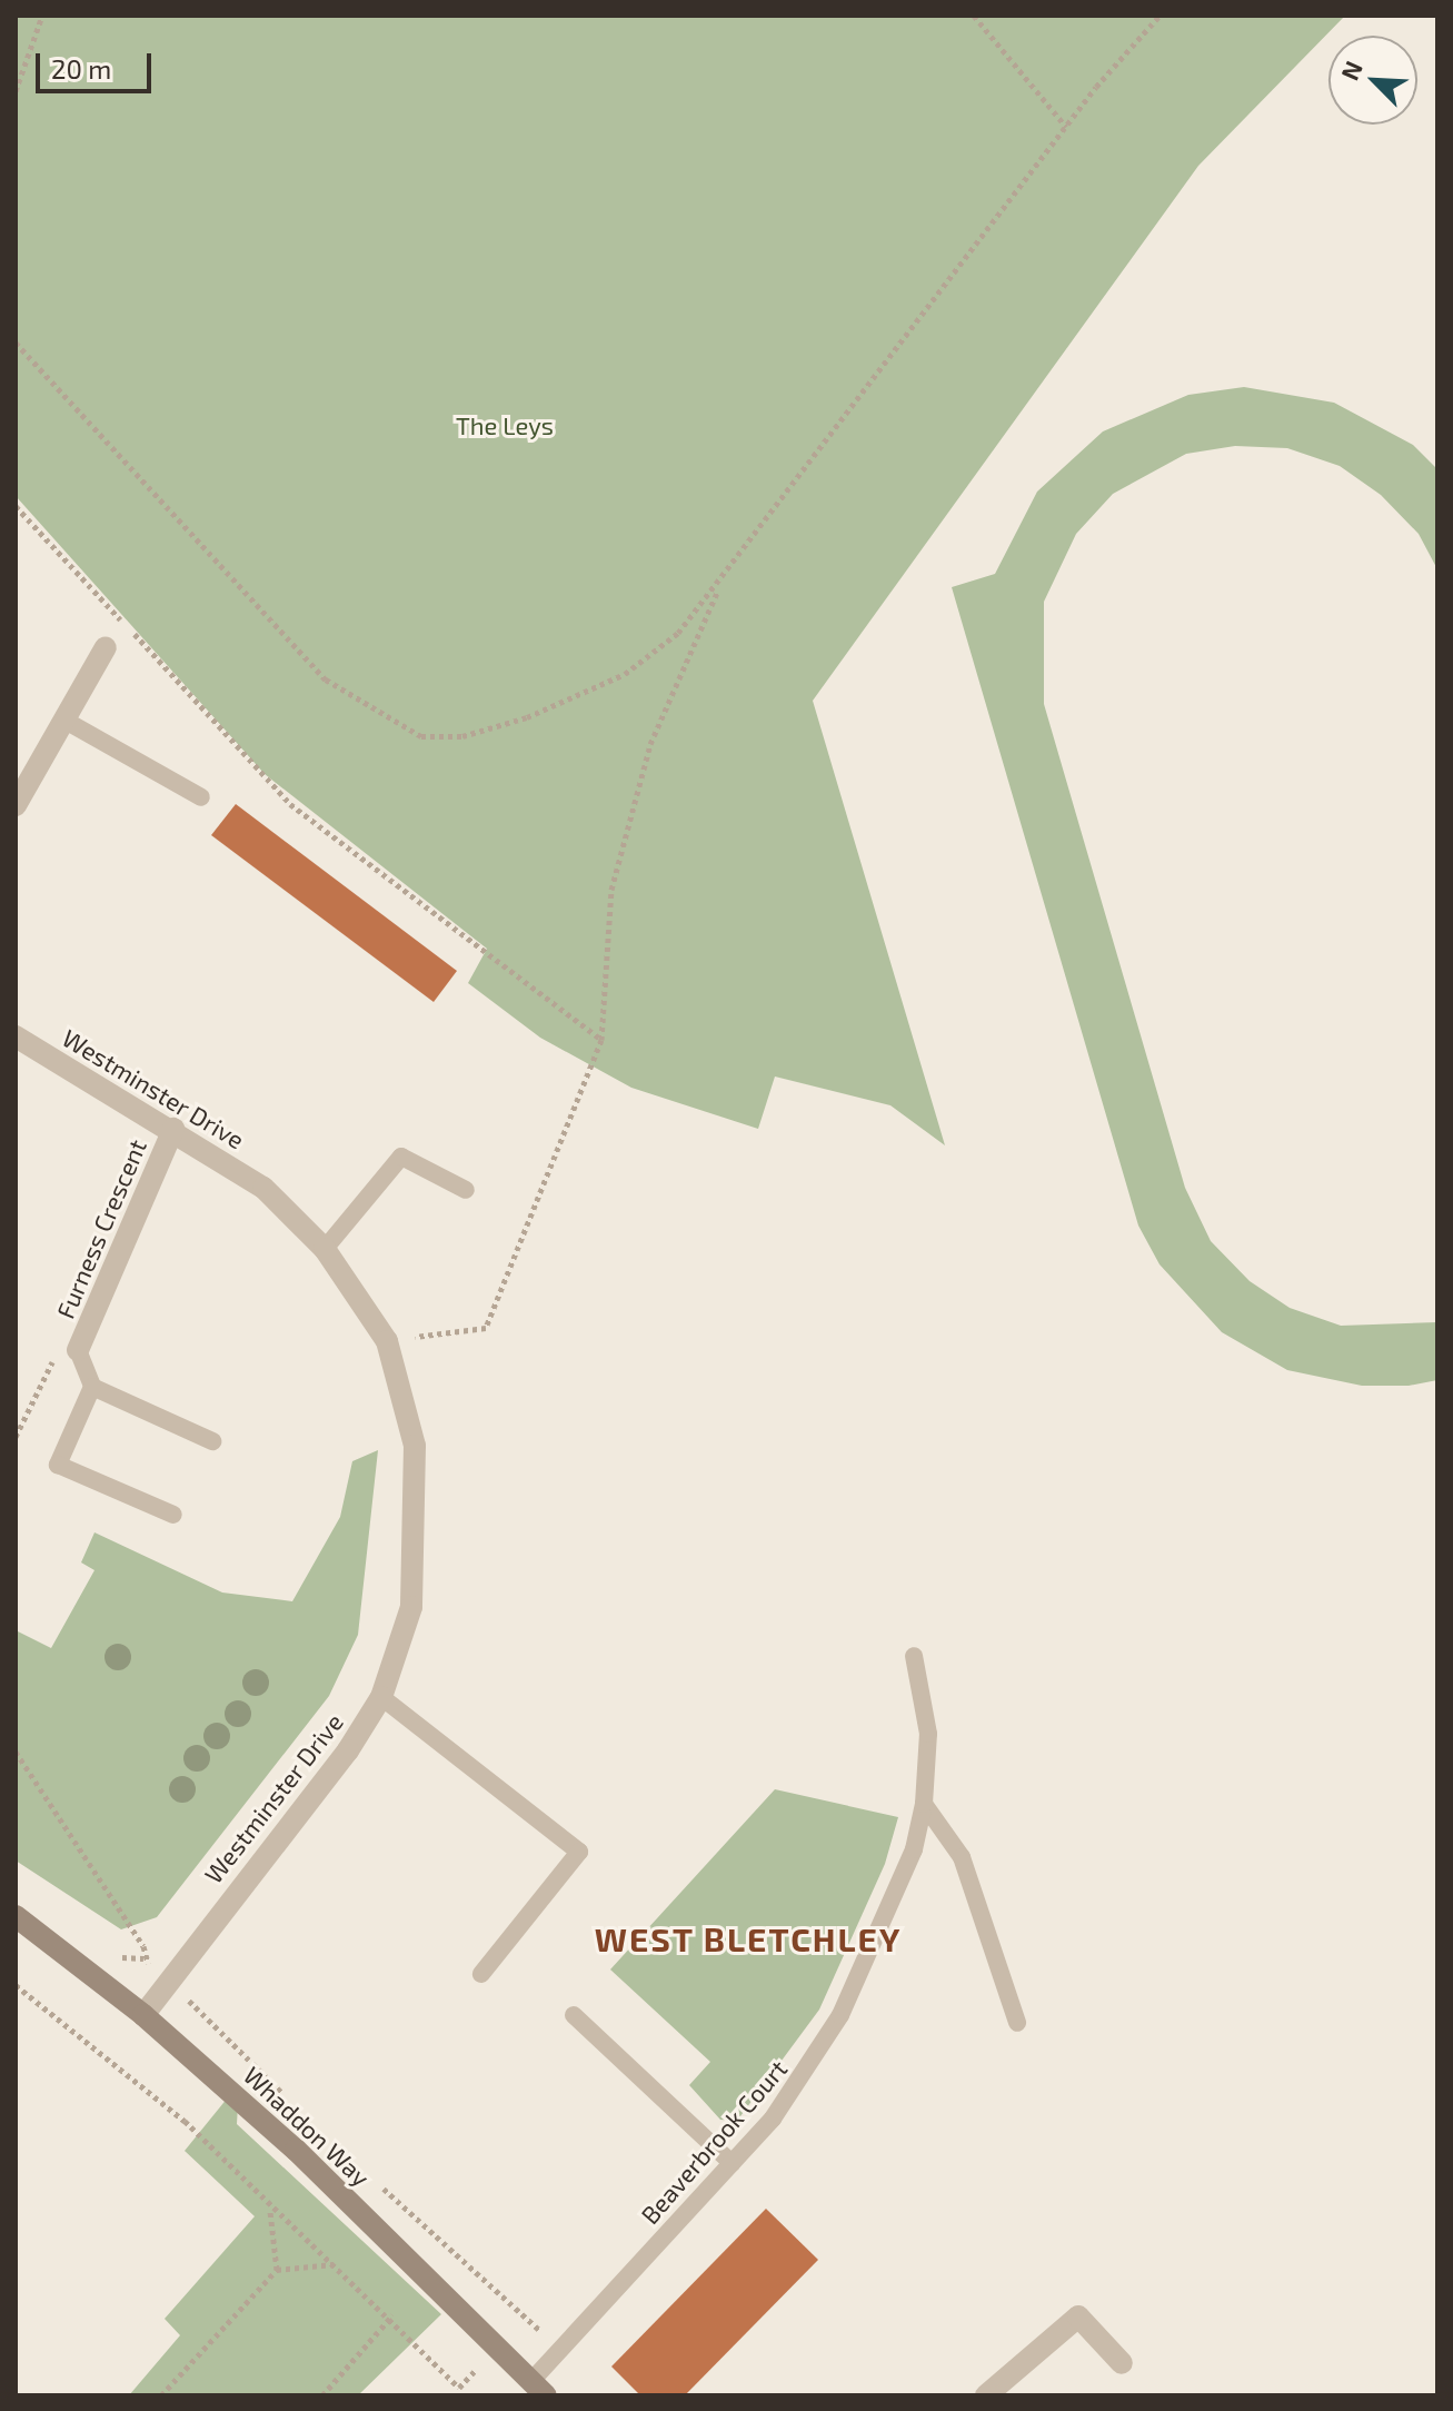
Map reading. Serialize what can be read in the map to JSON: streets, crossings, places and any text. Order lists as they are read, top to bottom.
{
  "streets": {
    "street": ["Westminster Drive", "Furness Crescent", "Whaddon Way"],
    "lane": ["Beaverbrook Court"]
  },
  "crossings": [
    ["Westminster Drive", "Furness Crescent"],
    ["Westminster Drive", "Whaddon Way"],
    ["Whaddon Way", "Beaverbrook Court"]
  ],
  "districts": ["WEST BLETCHLEY"],
  "parks": ["The Leys"],
  "scale_bar": "20 m",
  "north": "top left"
}
